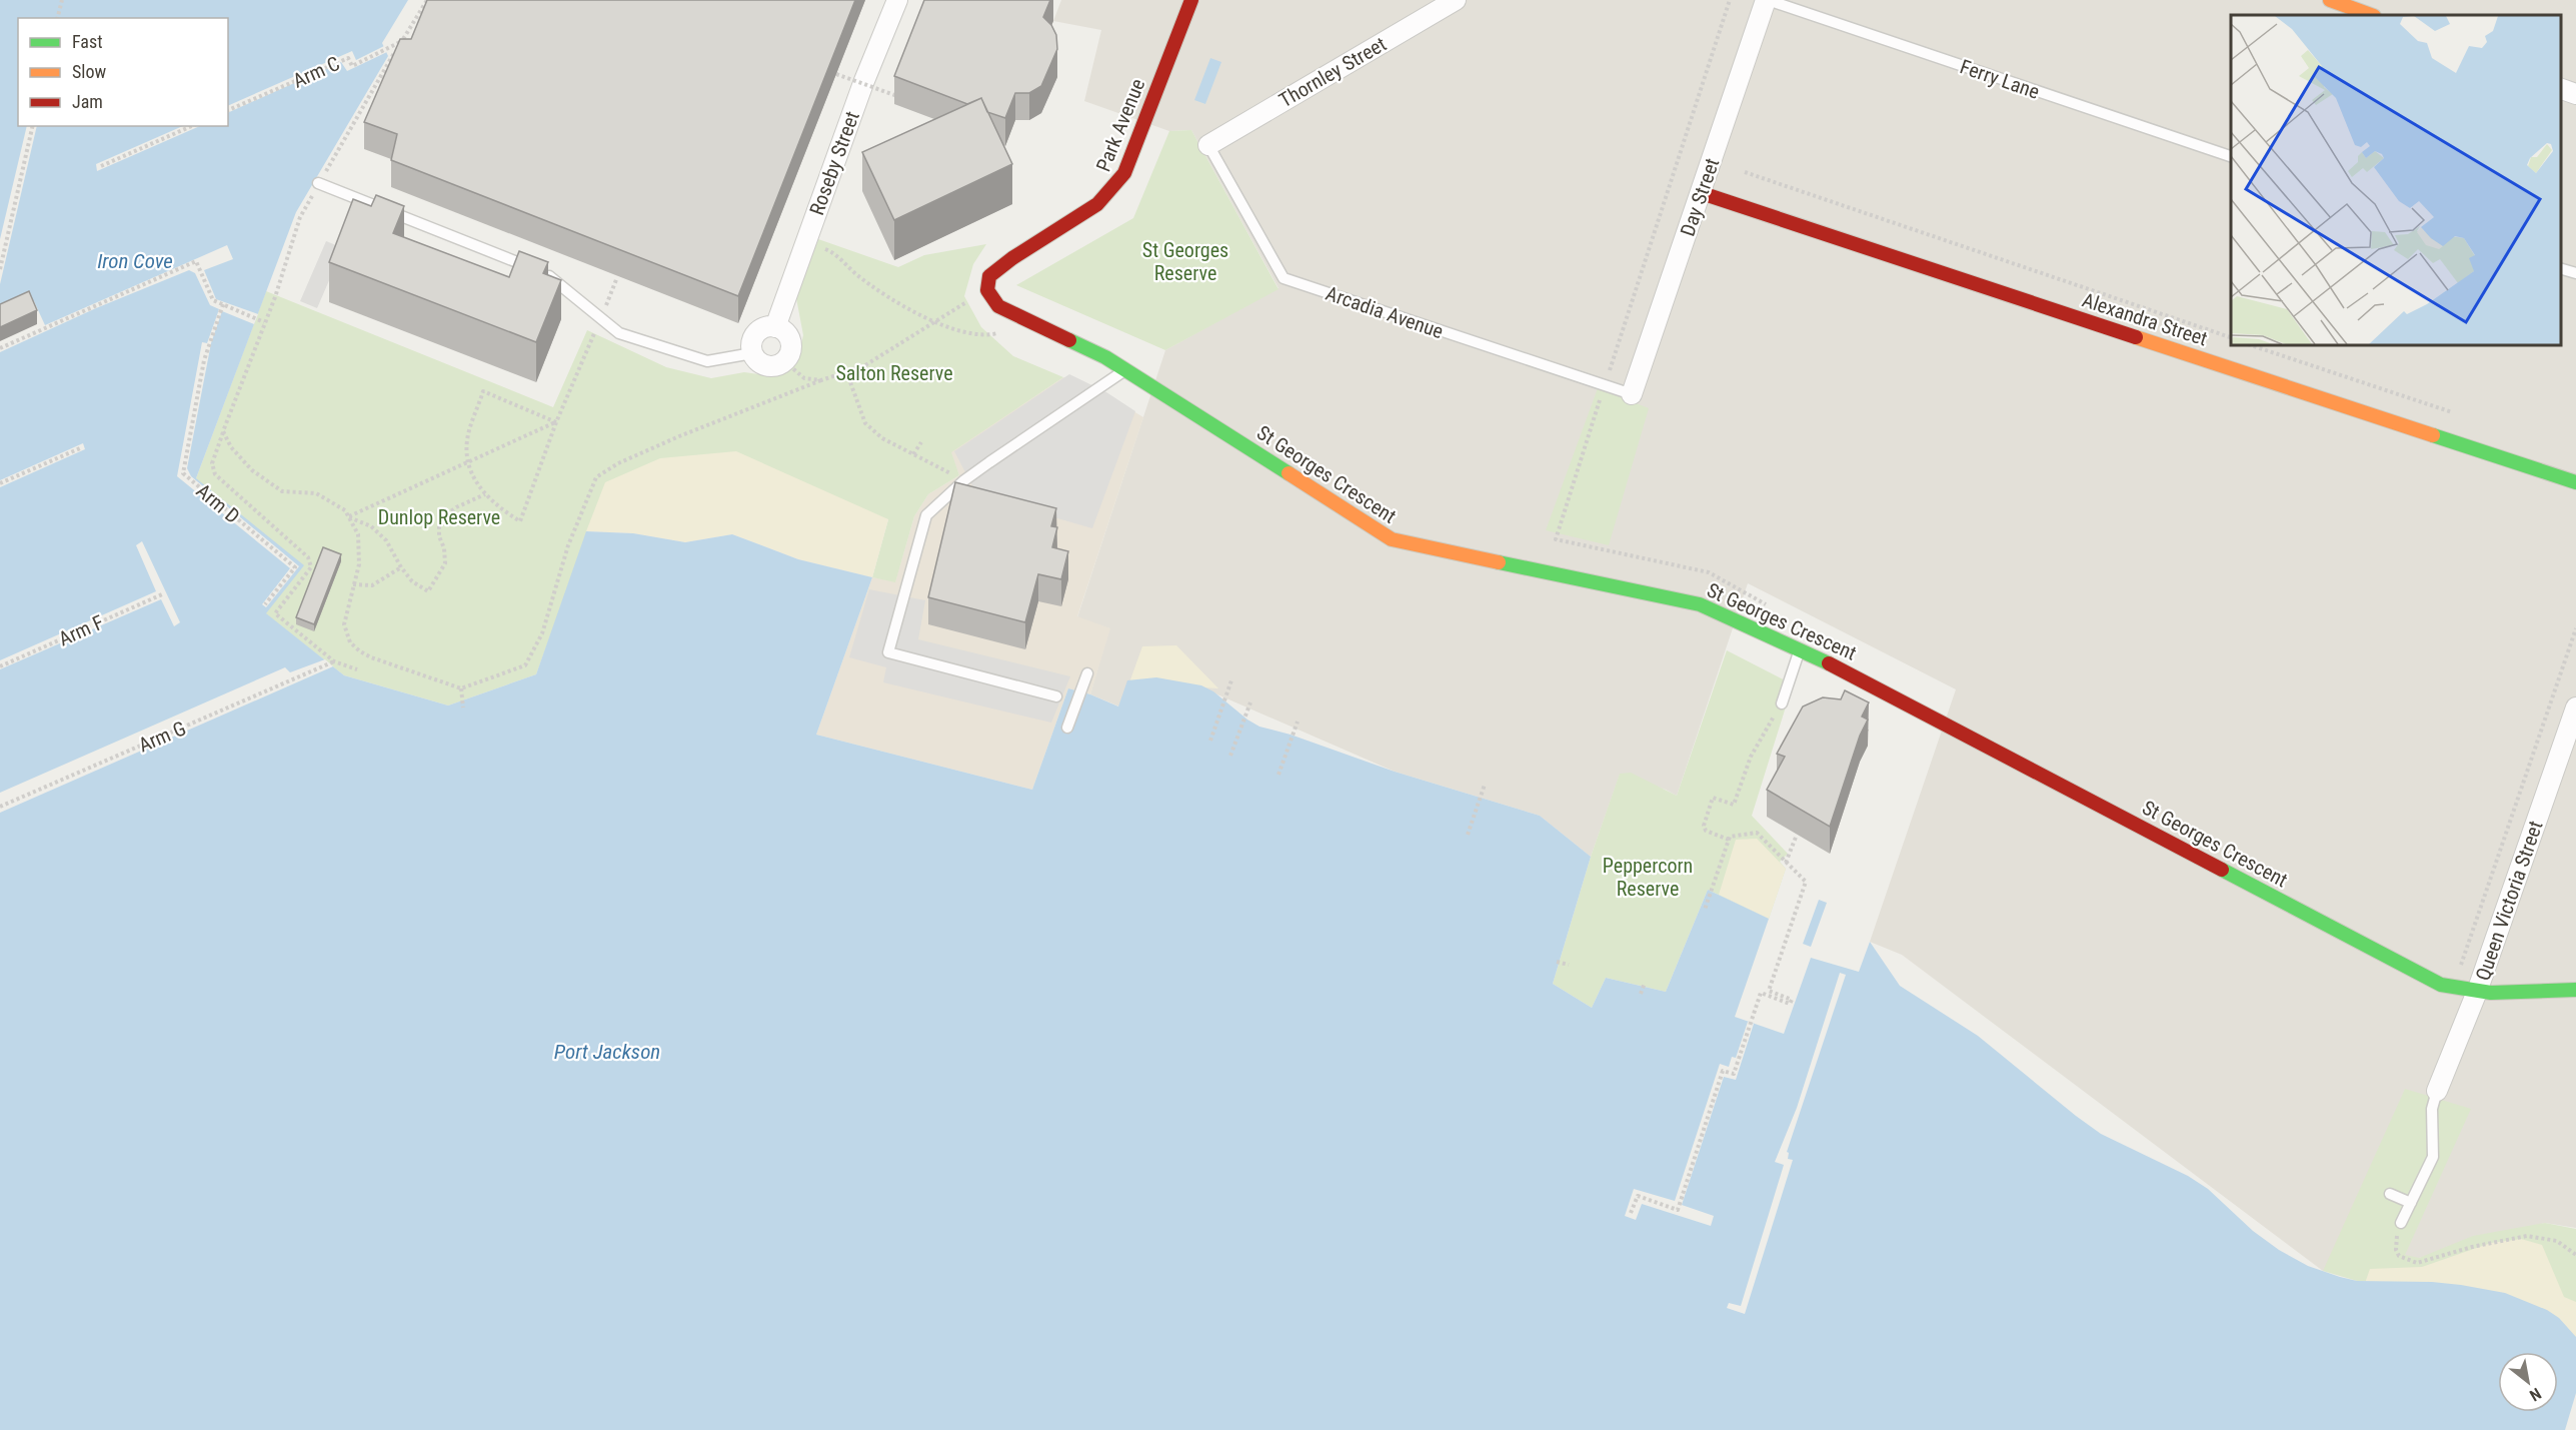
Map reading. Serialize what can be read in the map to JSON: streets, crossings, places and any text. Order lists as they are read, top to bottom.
{
  "streets": {
    "street": [
      "Thornley Street",
      "Park Avenue",
      "Roseby Street",
      "Day Street",
      "Alexandra Street",
      "St Georges Crescent",
      "Queen Victoria Street"
    ],
    "lane": ["Ferry Lane", "Arcadia Avenue"],
    "path": [
      "Arm C",
      "Arm D",
      "Arm F",
      "Arm G"
    ]
  },
  "crossings": [
    ["Thornley Street", "Arcadia Avenue"],
    ["Ferry Lane", "Day Street"],
    ["Park Avenue", "St Georges Crescent"],
    ["Day Street", "Arcadia Avenue"],
    ["Day Street", "Alexandra Street"],
    ["St Georges Crescent", "Queen Victoria Street"]
  ],
  "water": ["Iron Cove", "Port Jackson"],
  "parks": [
    "St Georges Reserve",
    "Salton Reserve",
    "Dunlop Reserve",
    "Peppercorn Reserve"
  ],
  "legend": ["Fast", "Slow", "Jam"],
  "north": "bottom right"
}
